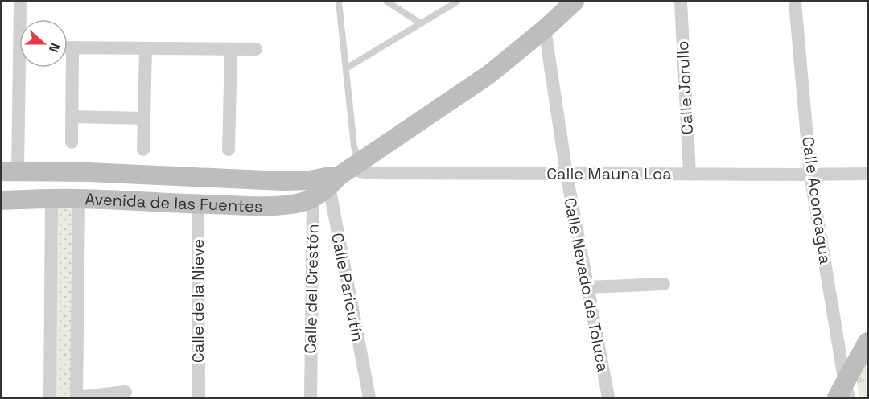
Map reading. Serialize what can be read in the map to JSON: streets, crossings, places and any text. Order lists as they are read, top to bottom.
{
  "streets": {
    "main road": ["Avenida de las Fuentes"],
    "street": [
      "Calle Jorullo",
      "Calle Mauna Loa",
      "Calle Aconcagua",
      "Calle Nevado de Toluca",
      "Calle Paricutín",
      "Calle del Crestón",
      "Calle de la Nieve"
    ]
  },
  "crossings": [
    ["Calle Jorullo", "Calle Mauna Loa"],
    ["Calle Mauna Loa", "Calle Aconcagua"],
    ["Calle Mauna Loa", "Avenida de las Fuentes"],
    ["Calle Mauna Loa", "Calle Nevado de Toluca"],
    ["Calle Mauna Loa", "Calle Paricutín"],
    ["Calle Mauna Loa", "Calle del Crestón"],
    ["Avenida de las Fuentes", "Calle Nevado de Toluca"],
    ["Avenida de las Fuentes", "Calle Paricutín"],
    ["Avenida de las Fuentes", "Calle del Crestón"],
    ["Avenida de las Fuentes", "Calle de la Nieve"],
    ["Calle Paricutín", "Calle del Crestón"]
  ],
  "north": "right"
}
